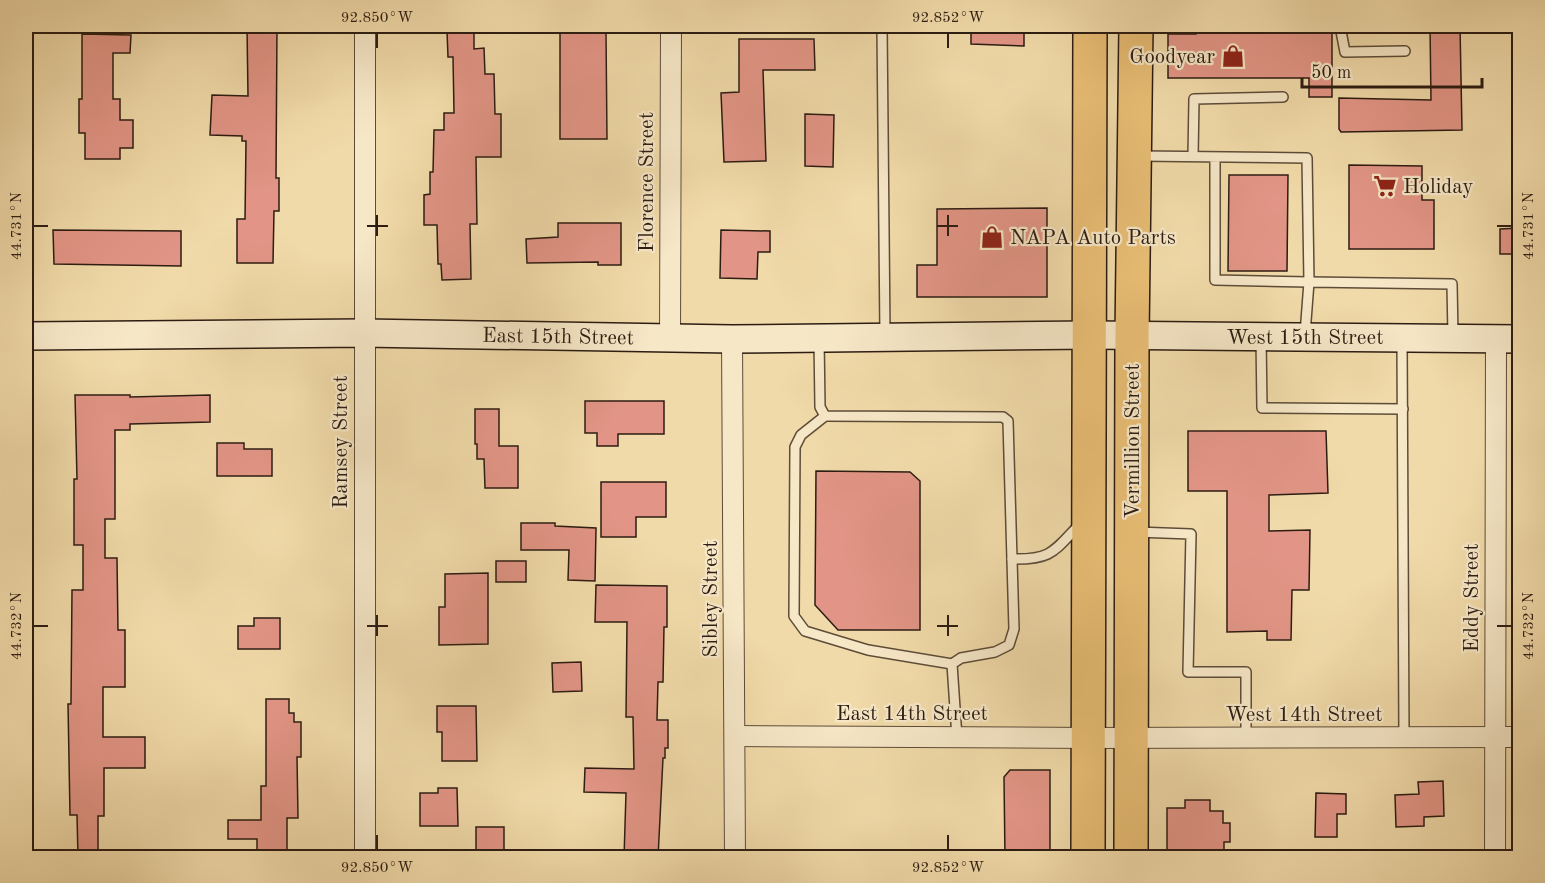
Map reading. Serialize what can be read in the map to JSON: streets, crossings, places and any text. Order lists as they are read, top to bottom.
{
  "streets": {
    "highway": ["Vermillion Street"],
    "street": [
      "Florence Street",
      "East 15th Street",
      "West 15th Street",
      "Ramsey Street",
      "Eddy Street",
      "Sibley Street",
      "East 14th Street",
      "West 14th Street"
    ]
  },
  "crossings": [
    ["Florence Street", "East 15th Street"],
    ["East 15th Street", "West 15th Street"],
    ["East 15th Street", "Vermillion Street"],
    ["East 15th Street", "Ramsey Street"],
    ["East 15th Street", "Sibley Street"],
    ["West 15th Street", "Vermillion Street"],
    ["West 15th Street", "Eddy Street"],
    ["Vermillion Street", "East 14th Street"],
    ["Vermillion Street", "West 14th Street"],
    ["Eddy Street", "West 14th Street"],
    ["Sibley Street", "East 14th Street"],
    ["East 14th Street", "West 14th Street"]
  ],
  "places": {
    "shop": ["Goodyear", "NAPA Auto Parts"],
    "supermarket": ["Holiday"]
  },
  "scale_bar": "50 m",
  "coordinates": [
    "92.850°W",
    "92.852°W",
    "44.731°N",
    "44.732°N"
  ]
}
